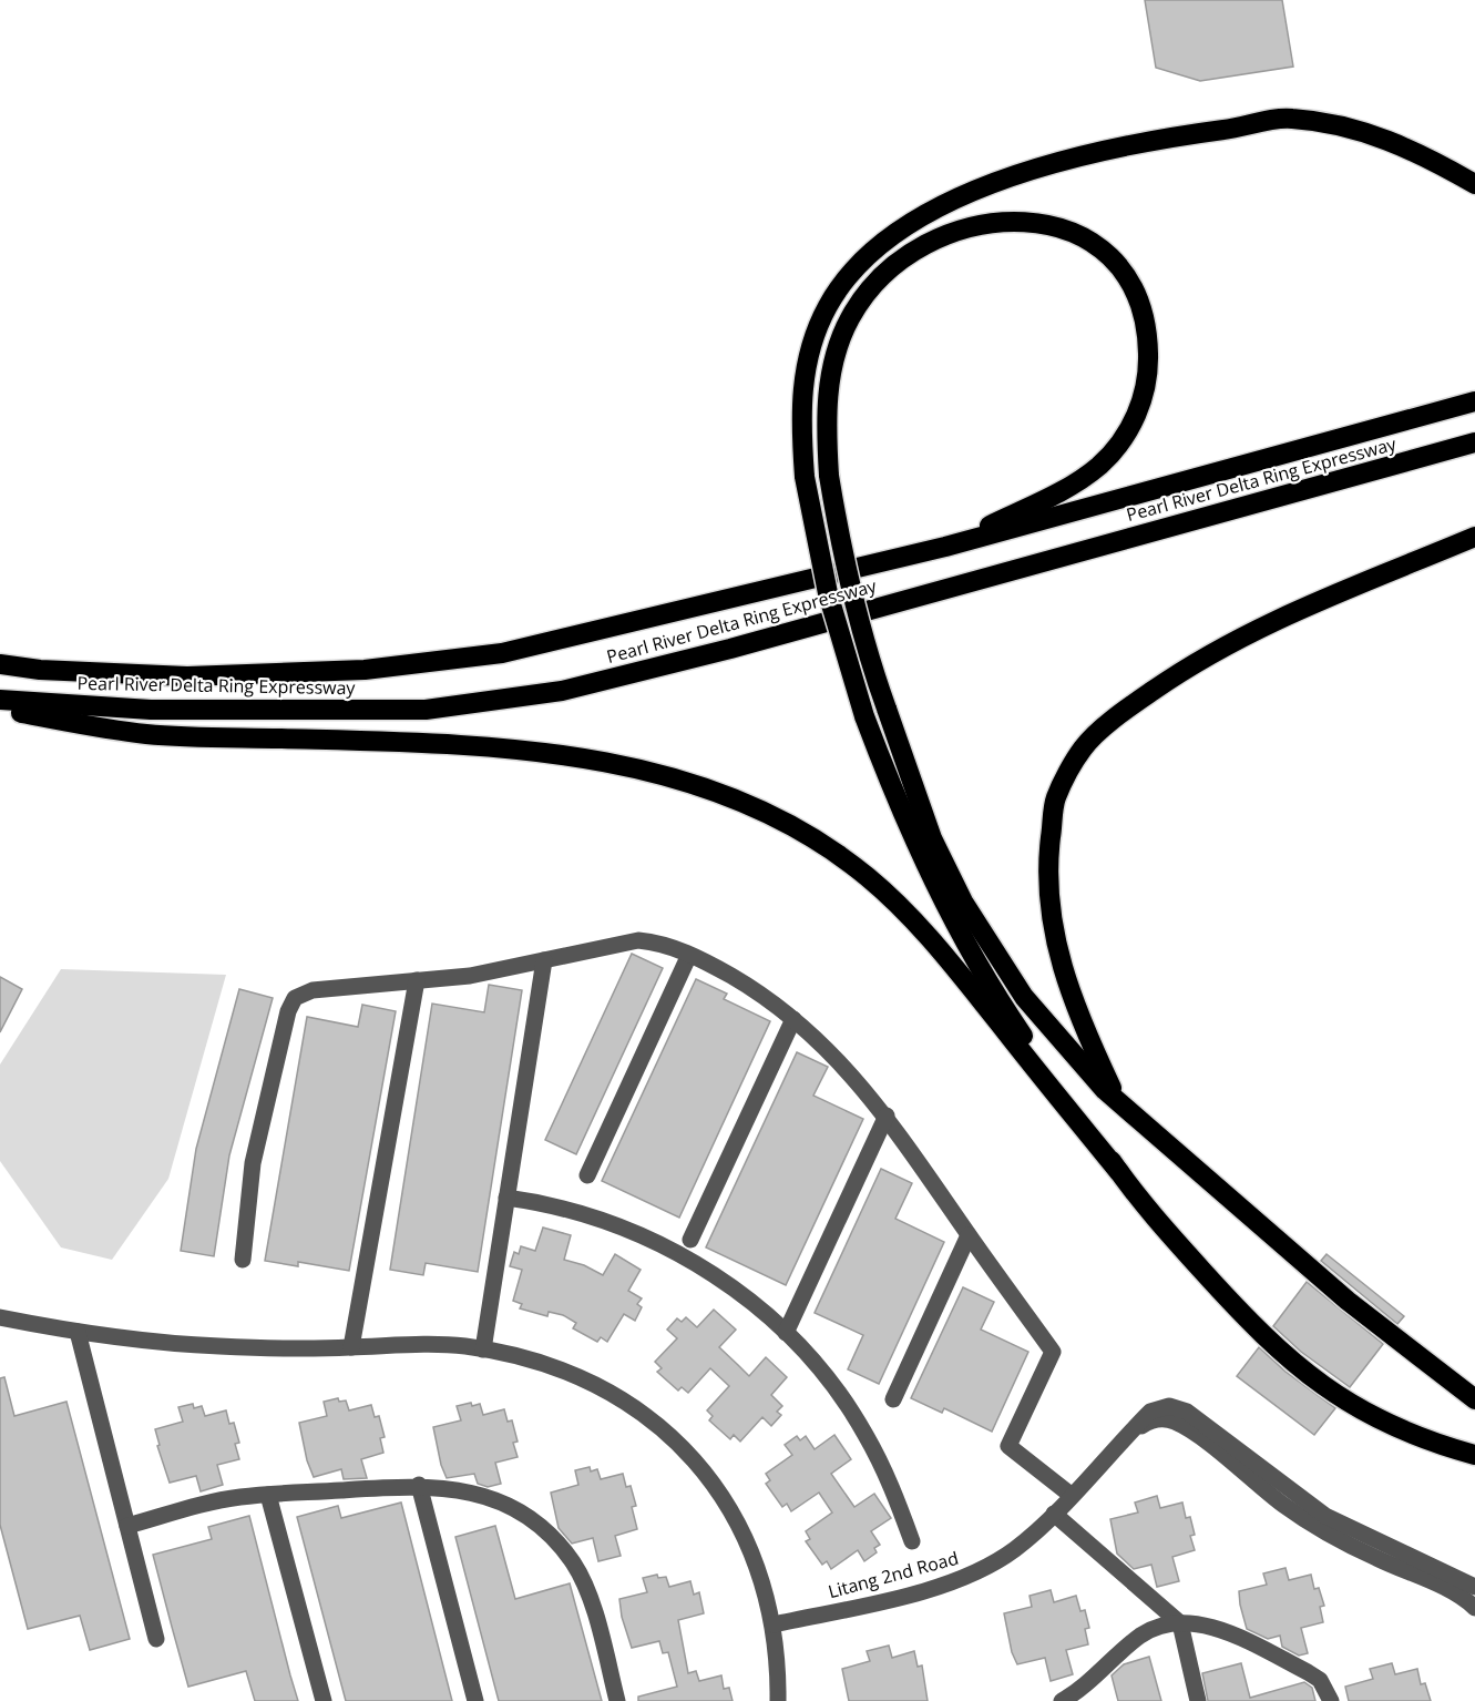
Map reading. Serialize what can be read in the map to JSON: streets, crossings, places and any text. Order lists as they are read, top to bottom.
{
  "streets": {
    "highway": ["Pearl River Delta Ring Expressway"],
    "street": ["Litang 2nd Road"]
  }
}
